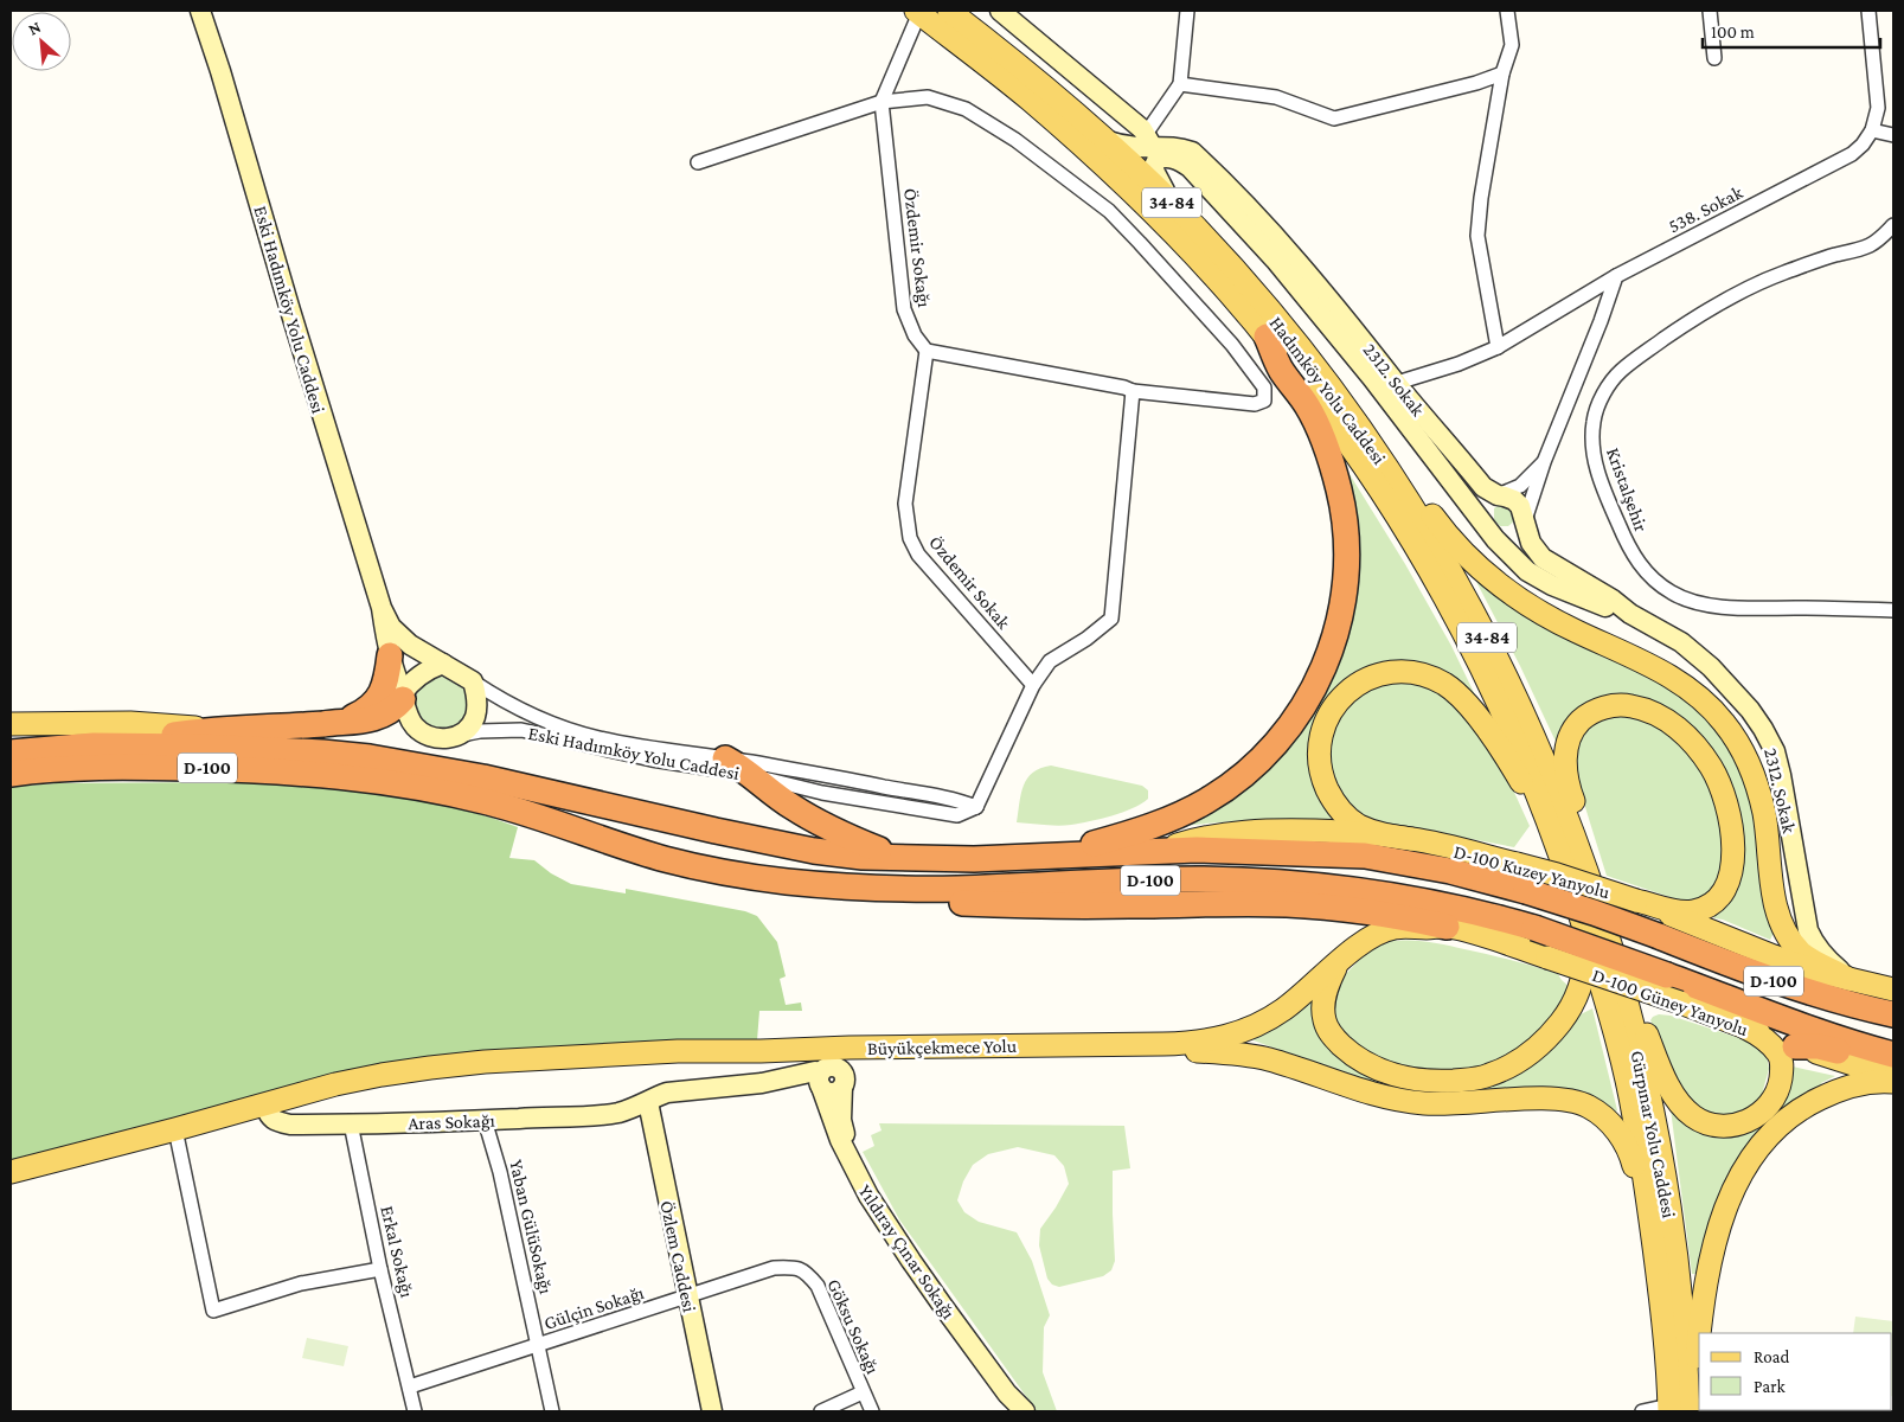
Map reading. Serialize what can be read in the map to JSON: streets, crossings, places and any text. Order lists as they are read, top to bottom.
{
  "streets": {
    "highway": ["D-100"],
    "main road": [
      "34-84",
      "Hadımköy Yolu Caddesi",
      "D-100 Kuzey Yanyolu",
      "D-100 Güney Yanyolu",
      "Büyükçekmece Yolu",
      "Gürpınar Yolu Caddesi"
    ],
    "street": [
      "538. Sokak",
      "Özdemir Sokağı",
      "Eski Hadımköy Yolu Caddesi",
      "2312. Sokak",
      "Kristalşehir",
      "Özdemir Sokak",
      "Aras Sokağı",
      "Yaban GülüSokağı",
      "Erkal Sokağı",
      "Yıldıray Çınar Sokağı",
      "Özlem Caddesi",
      "Gülçin Sokağı",
      "Göksu Sokağı"
    ]
  },
  "crossings": [
    ["34-84", "Hadımköy Yolu Caddesi"],
    ["34-84", "Gürpınar Yolu Caddesi"],
    ["538. Sokak", "2312. Sokak"],
    ["Özdemir Sokağı", "Hadımköy Yolu Caddesi"],
    ["Özdemir Sokağı", "Özdemir Sokak"],
    ["2312. Sokak", "Hadımköy Yolu Caddesi"],
    ["2312. Sokak", "D-100 Kuzey Yanyolu"],
    ["Hadımköy Yolu Caddesi", "Gürpınar Yolu Caddesi"],
    ["D-100", "D-100 Kuzey Yanyolu"],
    ["D-100 Güney Yanyolu", "Büyükçekmece Yolu"],
    ["Büyükçekmece Yolu", "Aras Sokağı"],
    ["Büyükçekmece Yolu", "Yıldıray Çınar Sokağı"],
    ["Aras Sokağı", "Yaban GülüSokağı"],
    ["Aras Sokağı", "Erkal Sokağı"],
    ["Aras Sokağı", "Yıldıray Çınar Sokağı"],
    ["Aras Sokağı", "Özlem Caddesi"],
    ["Yaban GülüSokağı", "Gülçin Sokağı"],
    ["Erkal Sokağı", "Gülçin Sokağı"],
    ["Özlem Caddesi", "Gülçin Sokağı"],
    ["Gülçin Sokağı", "Göksu Sokağı"]
  ],
  "legend": ["Road", "Park"],
  "scale_bar": "100 m",
  "north": "top left"
}
